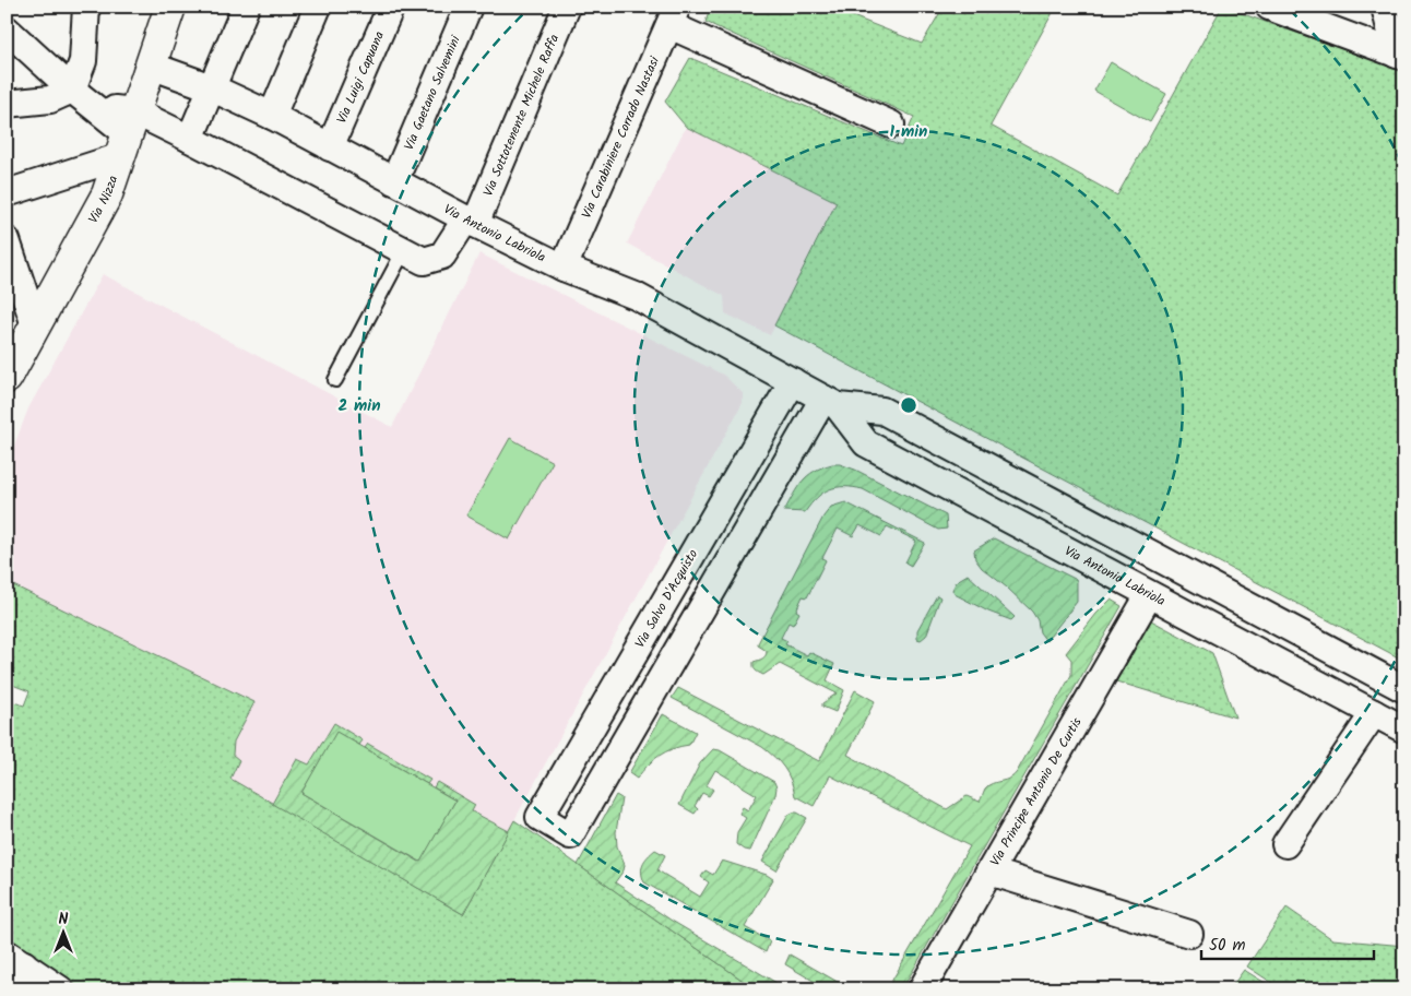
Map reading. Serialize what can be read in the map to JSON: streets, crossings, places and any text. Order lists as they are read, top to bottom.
{
  "streets": {
    "street": [
      "Via Luigi Capuana",
      "Via Gaetano Salvemini",
      "Via Sottotenente Michele Raffa",
      "Via Carabiniere Corrado Nastasi",
      "Via Nizza",
      "Via Antonio Labriola",
      "Via Salvo D'Acquisto",
      "Via Principe Antonio De Curtis"
    ]
  },
  "crossings": [
    ["Via Luigi Capuana", "Via Antonio Labriola"],
    ["Via Gaetano Salvemini", "Via Antonio Labriola"],
    ["Via Sottotenente Michele Raffa", "Via Nizza"],
    ["Via Sottotenente Michele Raffa", "Via Antonio Labriola"],
    ["Via Carabiniere Corrado Nastasi", "Via Antonio Labriola"],
    ["Via Nizza", "Via Antonio Labriola"],
    ["Via Antonio Labriola", "Via Salvo D'Acquisto"],
    ["Via Antonio Labriola", "Via Principe Antonio De Curtis"]
  ],
  "scale_bar": "50 m",
  "north": "top",
  "rings": ["1 min", "2 min"]
}
